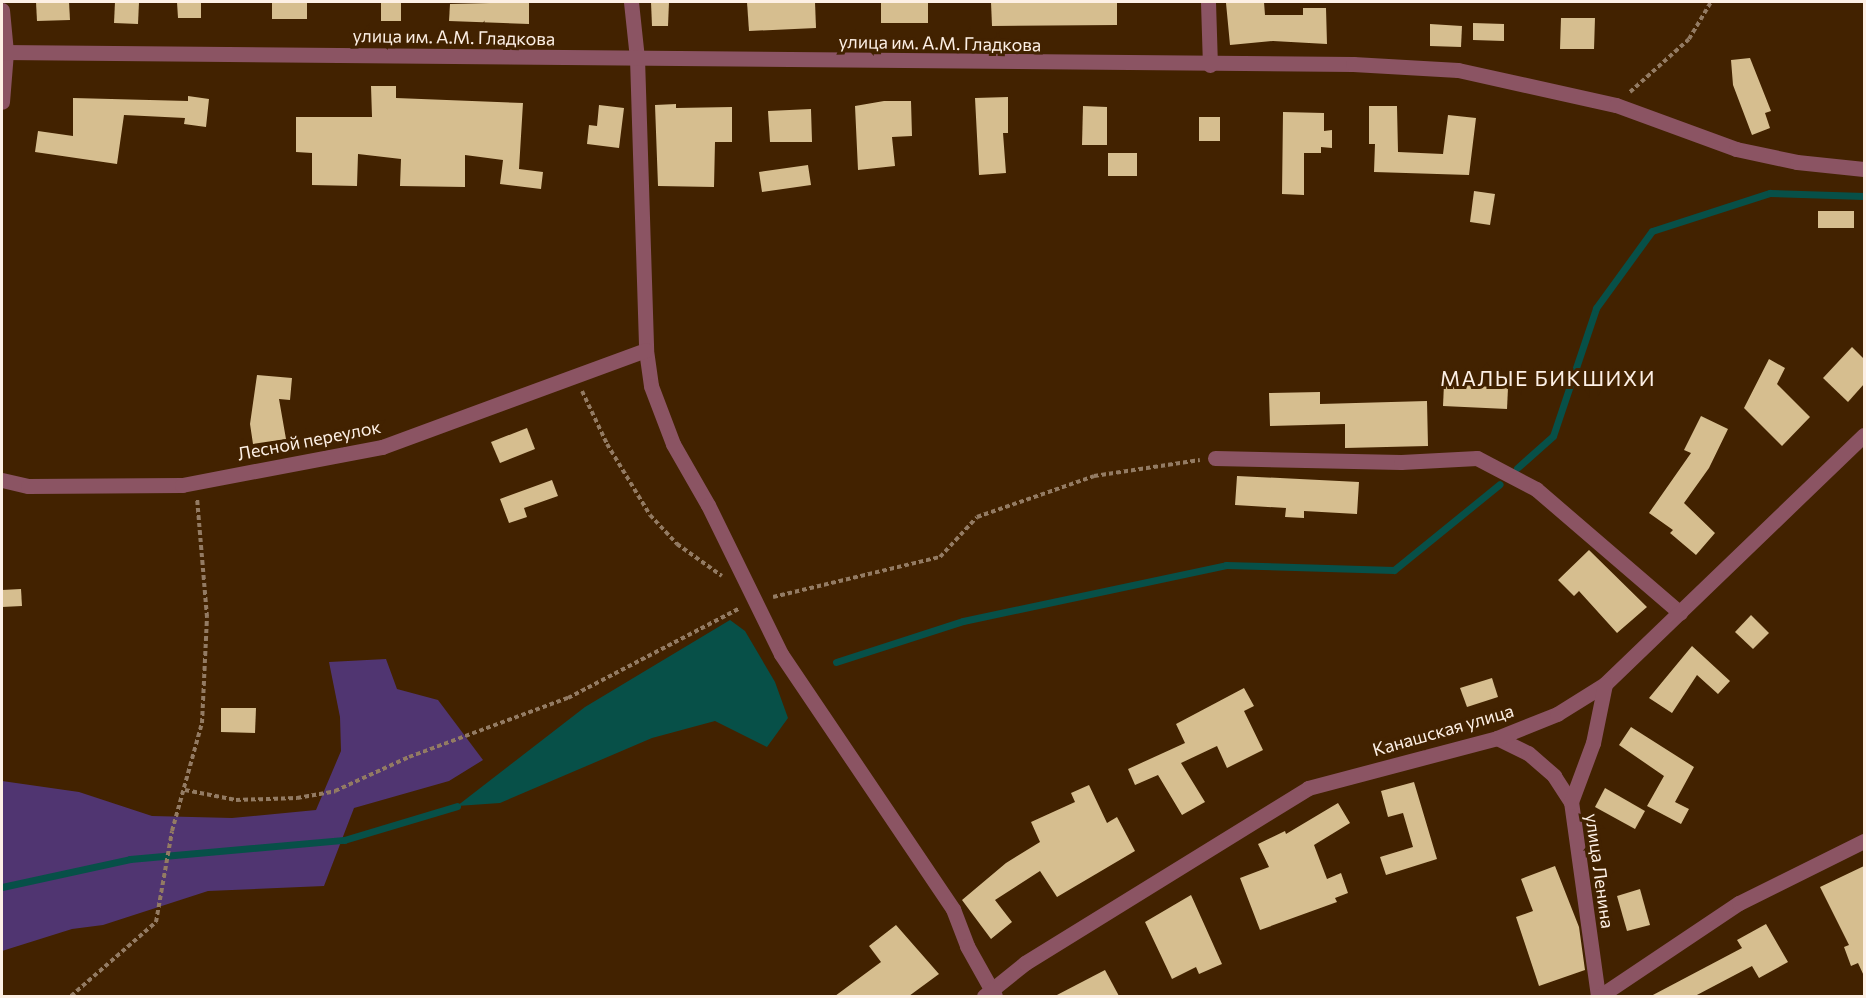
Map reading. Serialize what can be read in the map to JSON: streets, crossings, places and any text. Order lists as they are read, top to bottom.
{
  "streets": {
    "street": [
      "улица им. А.М. Гладкова",
      "Лесной переулок",
      "Канашская улица",
      "улица Ленина"
    ]
  },
  "crossings": [
    ["Канашская улица", "улица Ленина"]
  ],
  "districts": ["МАЛЫЕ БИКШИХИ"]
}
